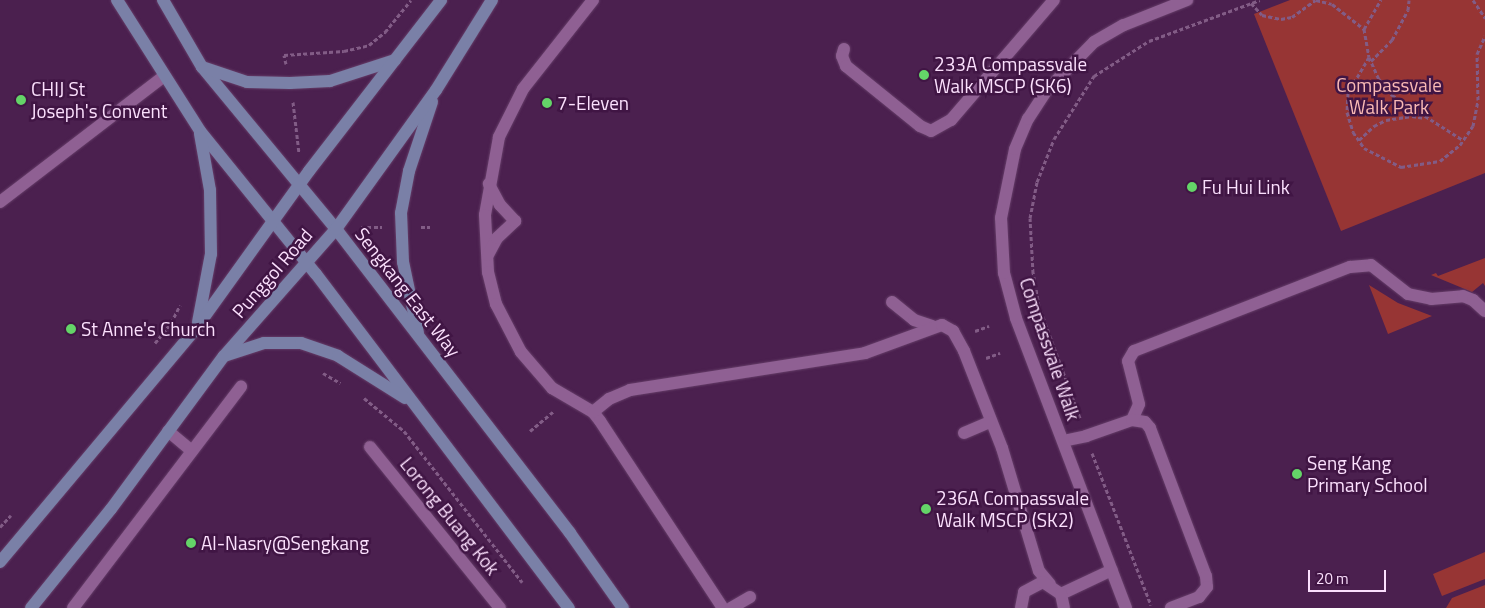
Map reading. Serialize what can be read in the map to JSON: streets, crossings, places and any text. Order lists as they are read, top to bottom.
{
  "streets": {
    "main road": ["Punggol Road", "Sengkang East Way"],
    "street": ["Compassvale Walk", "Lorong Buang Kok"]
  },
  "crossings": [
    ["Punggol Road", "Sengkang East Way"]
  ],
  "parks": ["Compassvale Walk Park"],
  "places": [
    "233A Compassvale Walk MSCP (SK6)",
    "CHIJ St Joseph's Convent",
    "7-Eleven",
    "Fu Hui Link",
    "St Anne's Church",
    "Seng Kang Primary School",
    "236A Compassvale Walk MSCP (SK2)",
    "Al-Nasry@Sengkang"
  ],
  "scale_bar": "20 m"
}
